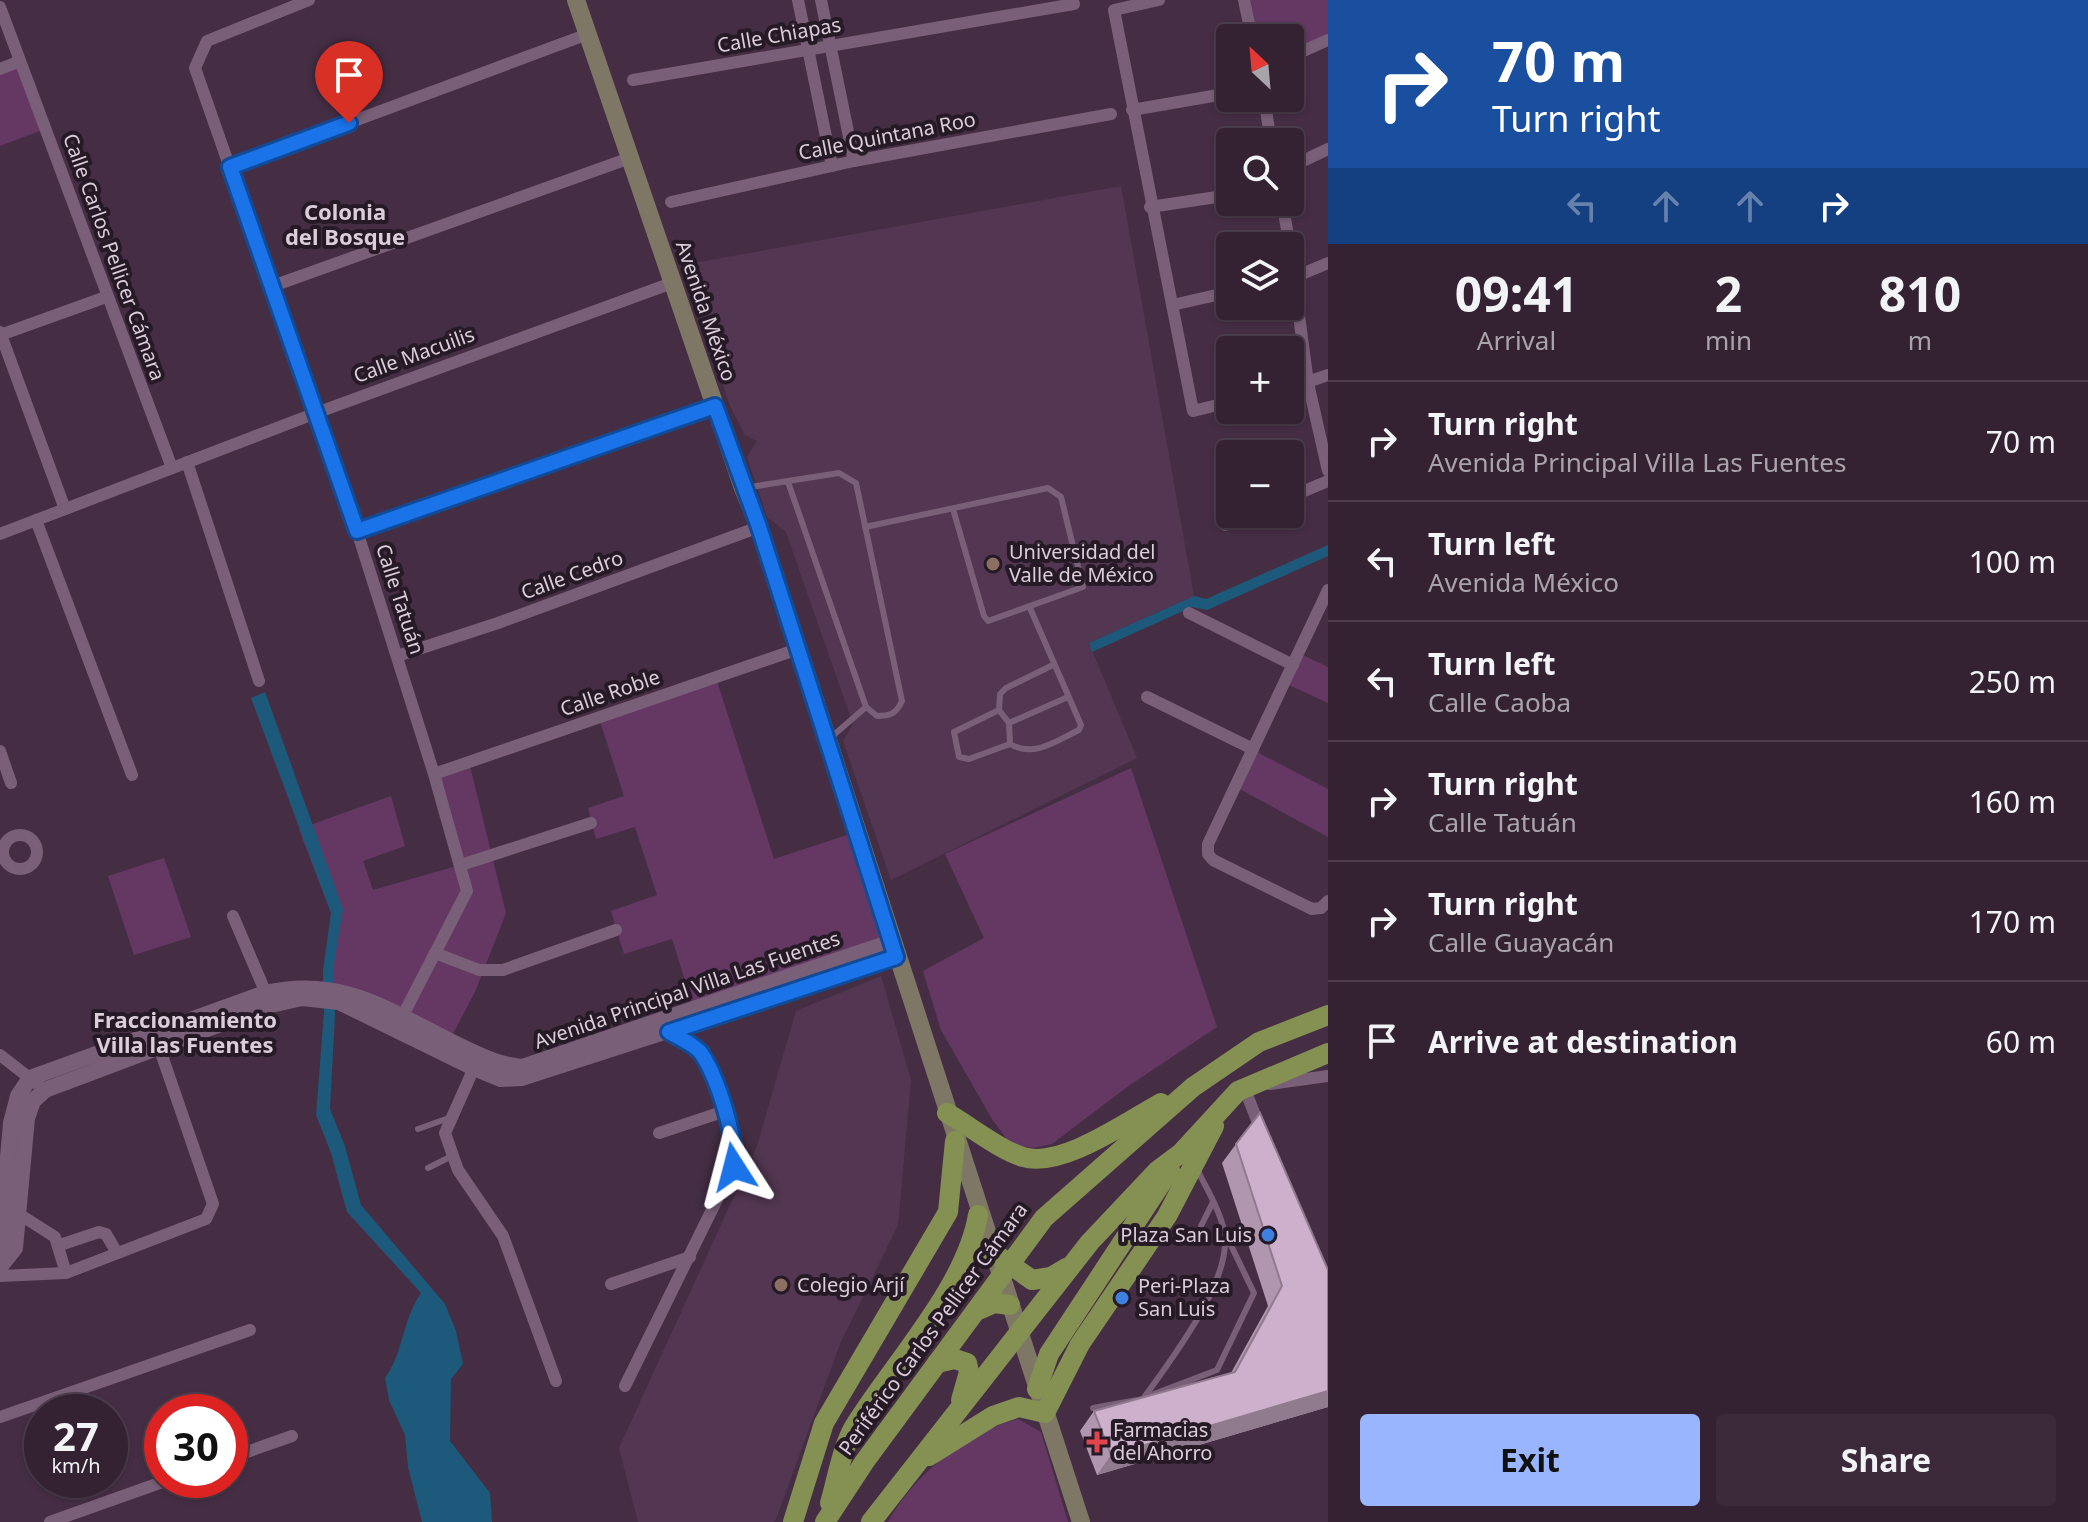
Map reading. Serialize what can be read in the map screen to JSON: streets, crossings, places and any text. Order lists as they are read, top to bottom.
{
  "streets": {
    "main road": ["Avenida México", "Periférico Carlos Pellicer Cámara"],
    "street": [
      "Calle Chiapas",
      "Calle Quintana Roo",
      "Calle Carlos Pellicer Cámara",
      "Calle Macuilis",
      "Calle Cedro",
      "Calle Tatuán",
      "Calle Roble",
      "Avenida Principal Villa Las Fuentes"
    ]
  },
  "crossings": [
    ["Calle Carlos Pellicer Cámara", "Calle Macuilis"],
    ["Avenida México", "Calle Macuilis"],
    ["Avenida México", "Calle Cedro"],
    ["Avenida México", "Calle Roble"],
    ["Avenida México", "Avenida Principal Villa Las Fuentes"],
    ["Calle Macuilis", "Calle Tatuán"],
    ["Calle Cedro", "Calle Tatuán"],
    ["Calle Tatuán", "Calle Roble"],
    ["Calle Tatuán", "Avenida Principal Villa Las Fuentes"]
  ],
  "districts": ["Colonia del Bosque", "Fraccionamiento Villa las Fuentes"],
  "places": {
    "other": [
      "Universidad del Valle de México",
      "Plaza San Luis",
      "Colegio Arjí",
      "Peri-Plaza San Luis"
    ],
    "health": ["Farmacias del Ahorro"]
  },
  "north": "top left",
  "page": {
    "turn": ["70 m", "Turn right"],
    "map_buttons": ["+", "−"],
    "eta": [
      "09:41",
      "Arrival",
      "2",
      "min",
      "810",
      "m"
    ],
    "list": [
      {
        "name": "Turn right",
        "note": "Avenida Principal Villa Las Fuentes",
        "value": "70 m"
      },
      {
        "name": "Turn left",
        "note": "Avenida México",
        "value": "100 m"
      },
      {
        "name": "Turn left",
        "note": "Calle Caoba",
        "value": "250 m"
      },
      {
        "name": "Turn right",
        "note": "Calle Tatuán",
        "value": "160 m"
      },
      {
        "name": "Turn right",
        "note": "Calle Guayacán",
        "value": "170 m"
      },
      {
        "name": "Arrive at destination",
        "value": "60 m"
      }
    ],
    "speed": "27 km/h",
    "limit": "30",
    "buttons": ["Exit", "Share"]
  }
}
